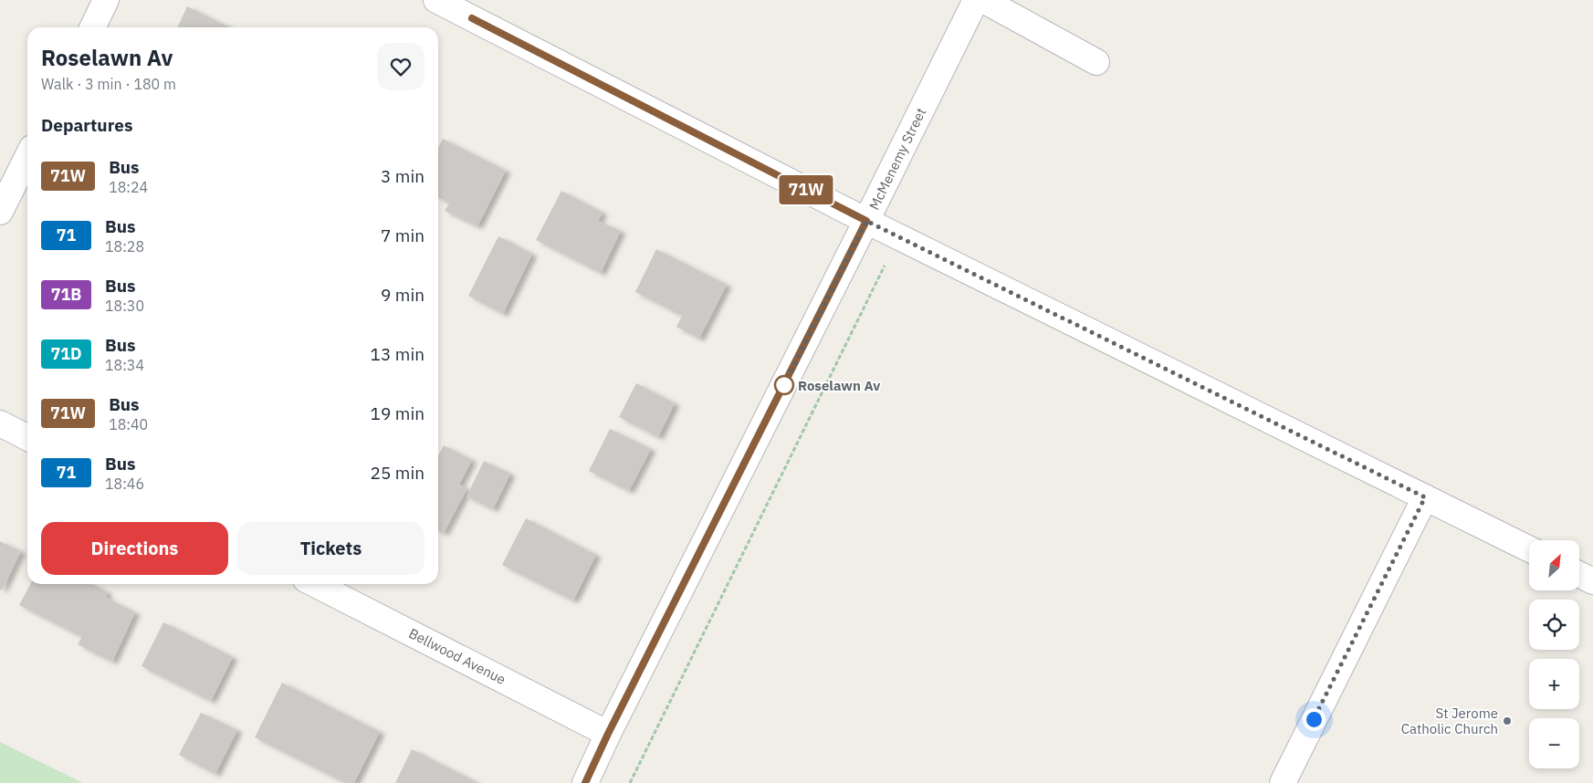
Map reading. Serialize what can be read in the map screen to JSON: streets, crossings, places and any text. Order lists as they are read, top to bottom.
{
  "streets": {
    "street": ["McMenemy Street", "Bellwood Avenue"]
  },
  "crossings": [
    ["McMenemy Street", "Bellwood Avenue"]
  ],
  "places": ["Roselawn Av", "St Jerome Catholic Church"],
  "lines": ["bus line 71W"],
  "north": "top right",
  "page": {
    "on_map": "71W",
    "heading": [
      ["Roselawn Av", "Walk · 3 min · 180 m"],
      "Departures"
    ],
    "list": [
      {
        "mark": "71W",
        "name": "Bus",
        "note": "18:24",
        "value": "3 min"
      },
      {
        "mark": "71",
        "name": "Bus",
        "note": "18:28",
        "value": "7 min"
      },
      {
        "mark": "71B",
        "name": "Bus",
        "note": "18:30",
        "value": "9 min"
      },
      {
        "mark": "71D",
        "name": "Bus",
        "note": "18:34",
        "value": "13 min"
      },
      {
        "mark": "71W",
        "name": "Bus",
        "note": "18:40",
        "value": "19 min"
      },
      {
        "mark": "71",
        "name": "Bus",
        "note": "18:46",
        "value": "25 min"
      }
    ],
    "buttons": ["Directions", "Tickets"],
    "map_buttons": ["+", "−"]
  }
}
